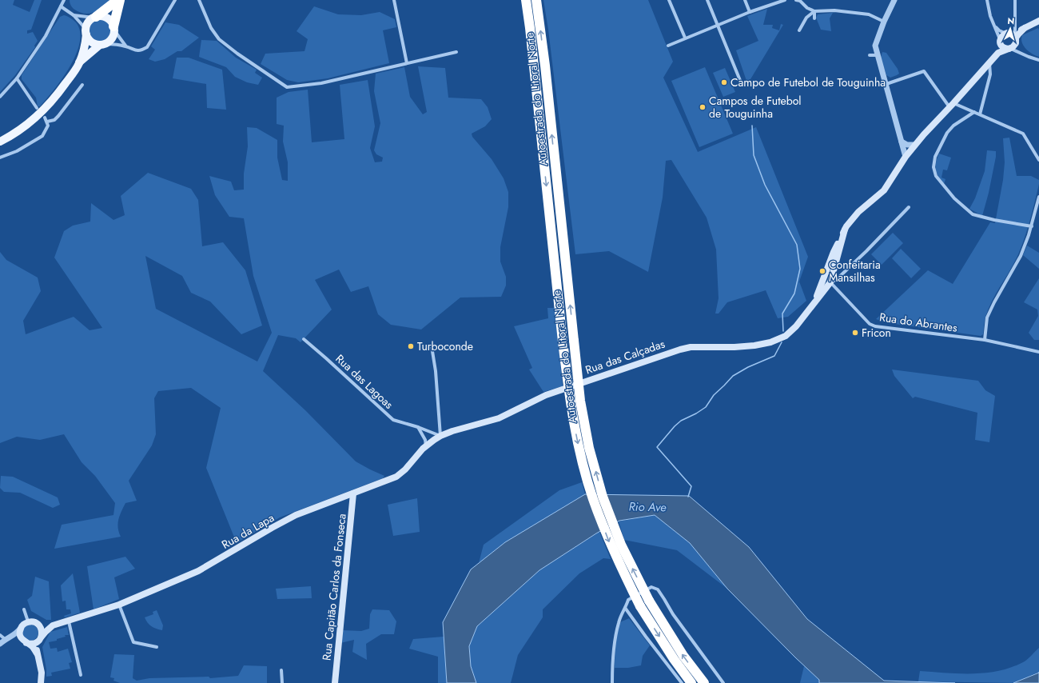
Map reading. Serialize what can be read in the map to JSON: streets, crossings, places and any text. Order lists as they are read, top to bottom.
{
  "streets": {
    "highway": ["Autoestrada do Litoral Norte"],
    "main road": ["Rua das Calçadas", "Rua da Lapa", "Rua Capitão Carlos da Fonseca"],
    "street": ["Rua do Abrantes", "Rua das Lagoas"]
  },
  "crossings": [
    ["Rua das Calçadas", "Rua das Lagoas"],
    ["Rua das Calçadas", "Rua da Lapa"],
    ["Rua das Lagoas", "Rua da Lapa"],
    ["Rua da Lapa", "Rua Capitão Carlos da Fonseca"]
  ],
  "water": ["Rio Ave"],
  "places": [
    "Campo de Futebol de Touguinha",
    "Campos de Futebol de Touguinha",
    "Confeitaria Mansilhas",
    "Fricon",
    "Turboconde"
  ],
  "north": "top"
}
